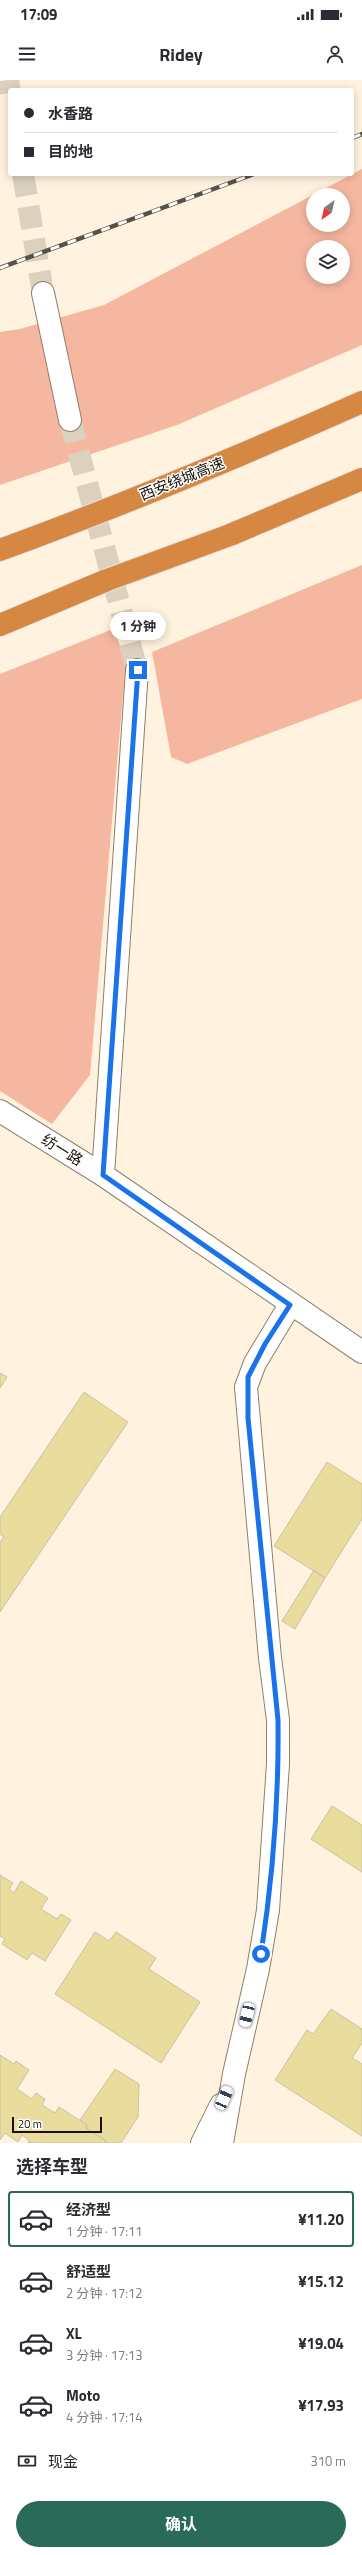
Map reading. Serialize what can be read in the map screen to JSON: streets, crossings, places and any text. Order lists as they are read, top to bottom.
{
  "streets": {
    "highway": ["西安绕城高速"],
    "street": ["纺一路"]
  },
  "scale_bar": "20 m",
  "north": "bottom left",
  "page": {
    "status": "17:09",
    "header": "Ridey",
    "banner": ["水香路", "目的地"],
    "bubble": "1 分钟",
    "scale": "20 m",
    "heading": "选择车型",
    "list": [
      {
        "name": "经济型",
        "note": "1 分钟 · 17:11",
        "value": "¥11.20"
      },
      {
        "name": "舒适型",
        "note": "2 分钟 · 17:12",
        "value": "¥15.12"
      },
      {
        "name": "XL",
        "note": "3 分钟 · 17:13",
        "value": "¥19.04"
      },
      {
        "name": "Moto",
        "note": "4 分钟 · 17:14",
        "value": "¥17.93"
      }
    ],
    "pay": ["现金", "310 m"],
    "buttons": "确认"
  }
}
